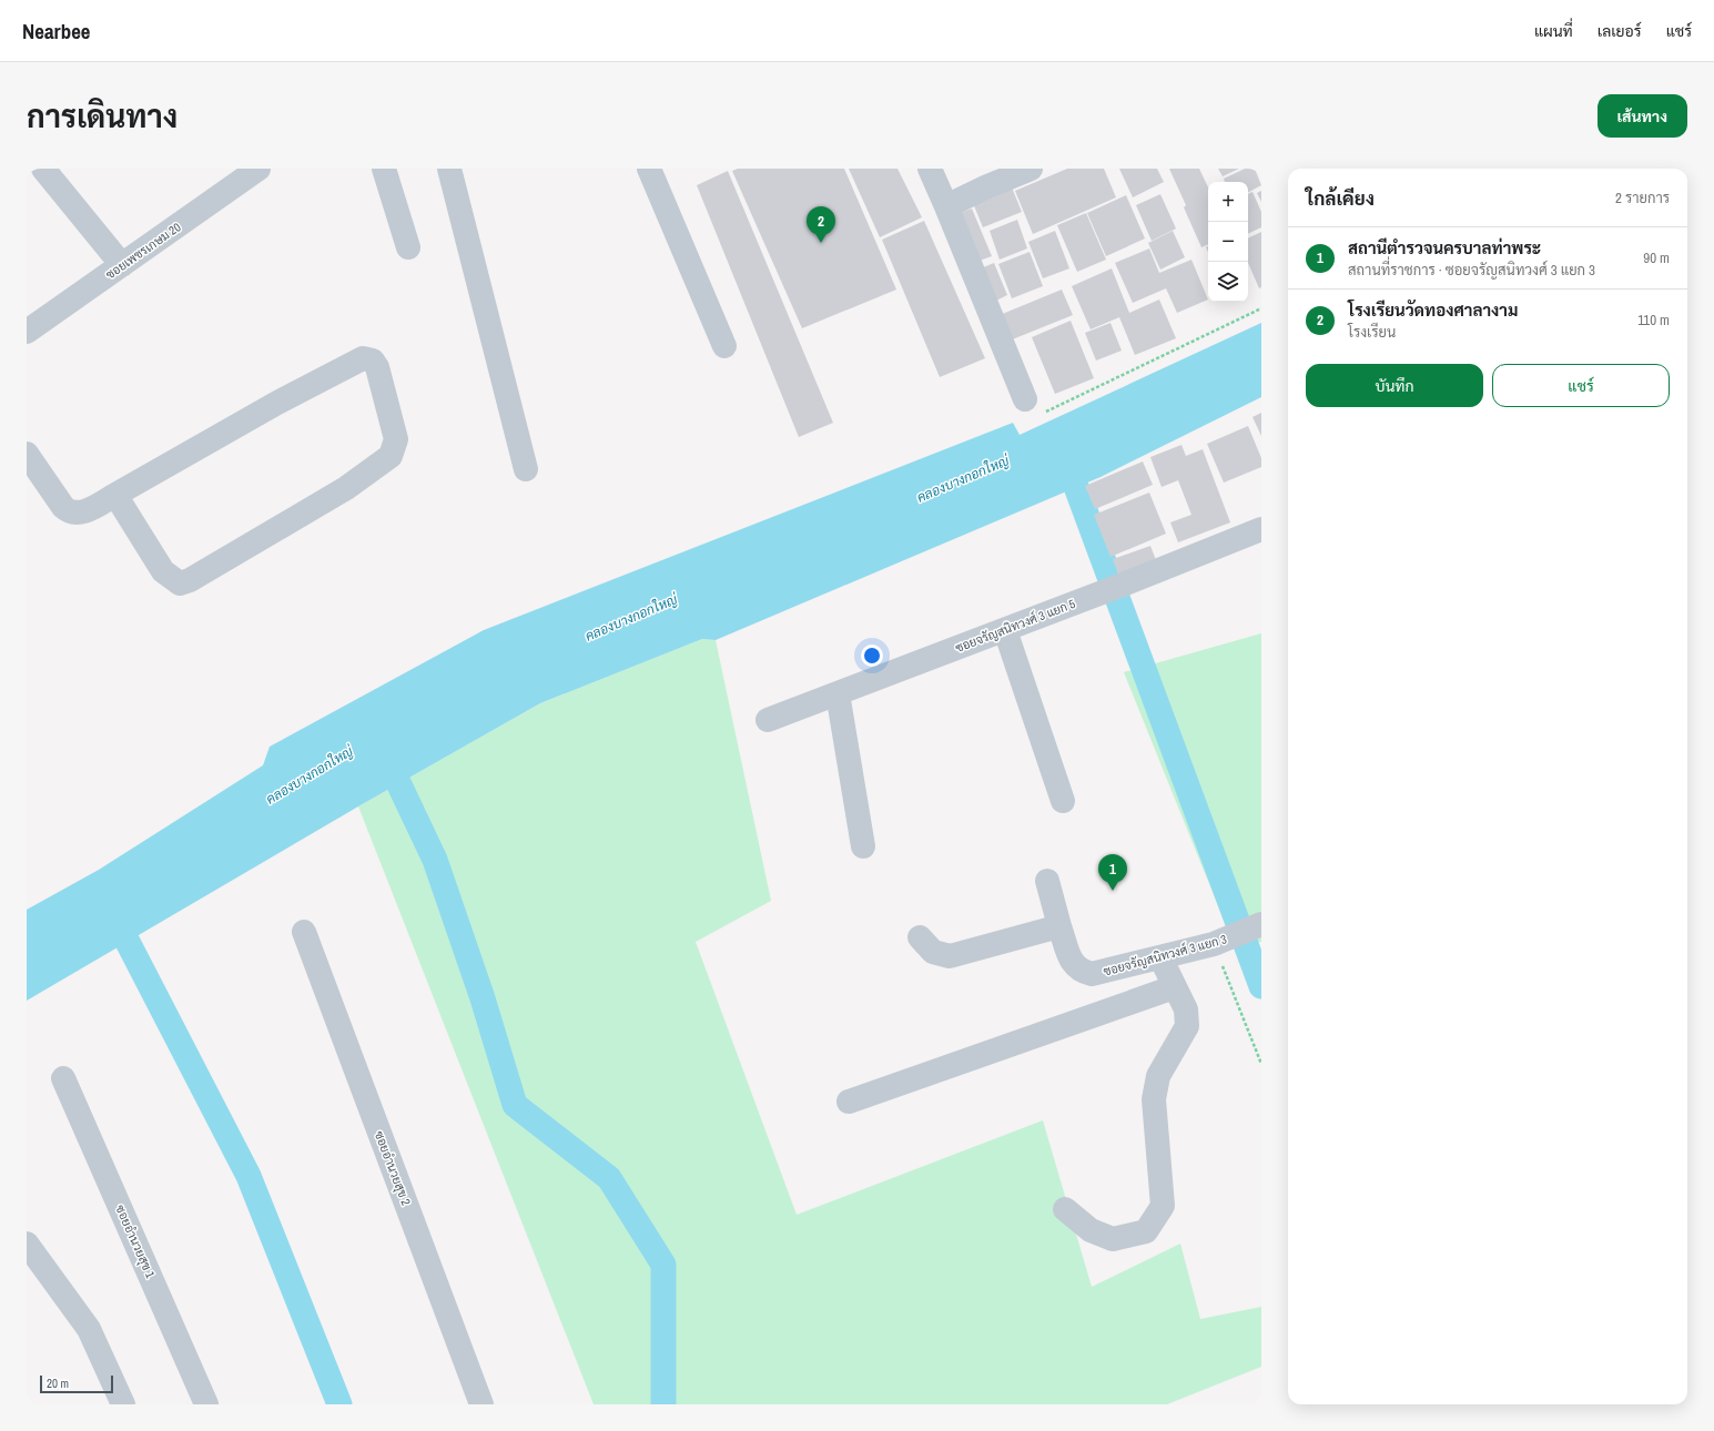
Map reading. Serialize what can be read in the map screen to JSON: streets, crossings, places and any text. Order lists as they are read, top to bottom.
{
  "streets": {
    "street": [
      "ซอยเพชรเกษม 20",
      "ซอยจรัญสนิทวงศ์ 3 แยก 5",
      "ซอยจรัญสนิทวงศ์ 3 แยก 3",
      "ซอยอำนวยสุข 2",
      "ซอยอำนวยสุข 1"
    ]
  },
  "water": ["คลองบางกอกใหญ่"],
  "scale_bar": "20 m",
  "page": {
    "header": "Nearbee",
    "nav": ["แผนที่", "เลเยอร์", "แชร์"],
    "title": "การเดินทาง",
    "buttons": [
      "เส้นทาง",
      ["บันทึก", "แชร์"]
    ],
    "heading": ["ใกล้เคียง", "2 รายการ"],
    "map_buttons": ["+", "−"],
    "pins": ["2", "1"],
    "list": [
      {
        "mark": "1",
        "name": "สถานีตำรวจนครบาลท่าพระ",
        "note": "สถานที่ราชการ · ซอยจรัญสนิทวงศ์ 3 แยก 3",
        "value": "90 m"
      },
      {
        "mark": "2",
        "name": "โรงเรียนวัดทองศาลางาม",
        "note": "โรงเรียน",
        "value": "110 m"
      }
    ],
    "scale": "20 m"
  }
}
